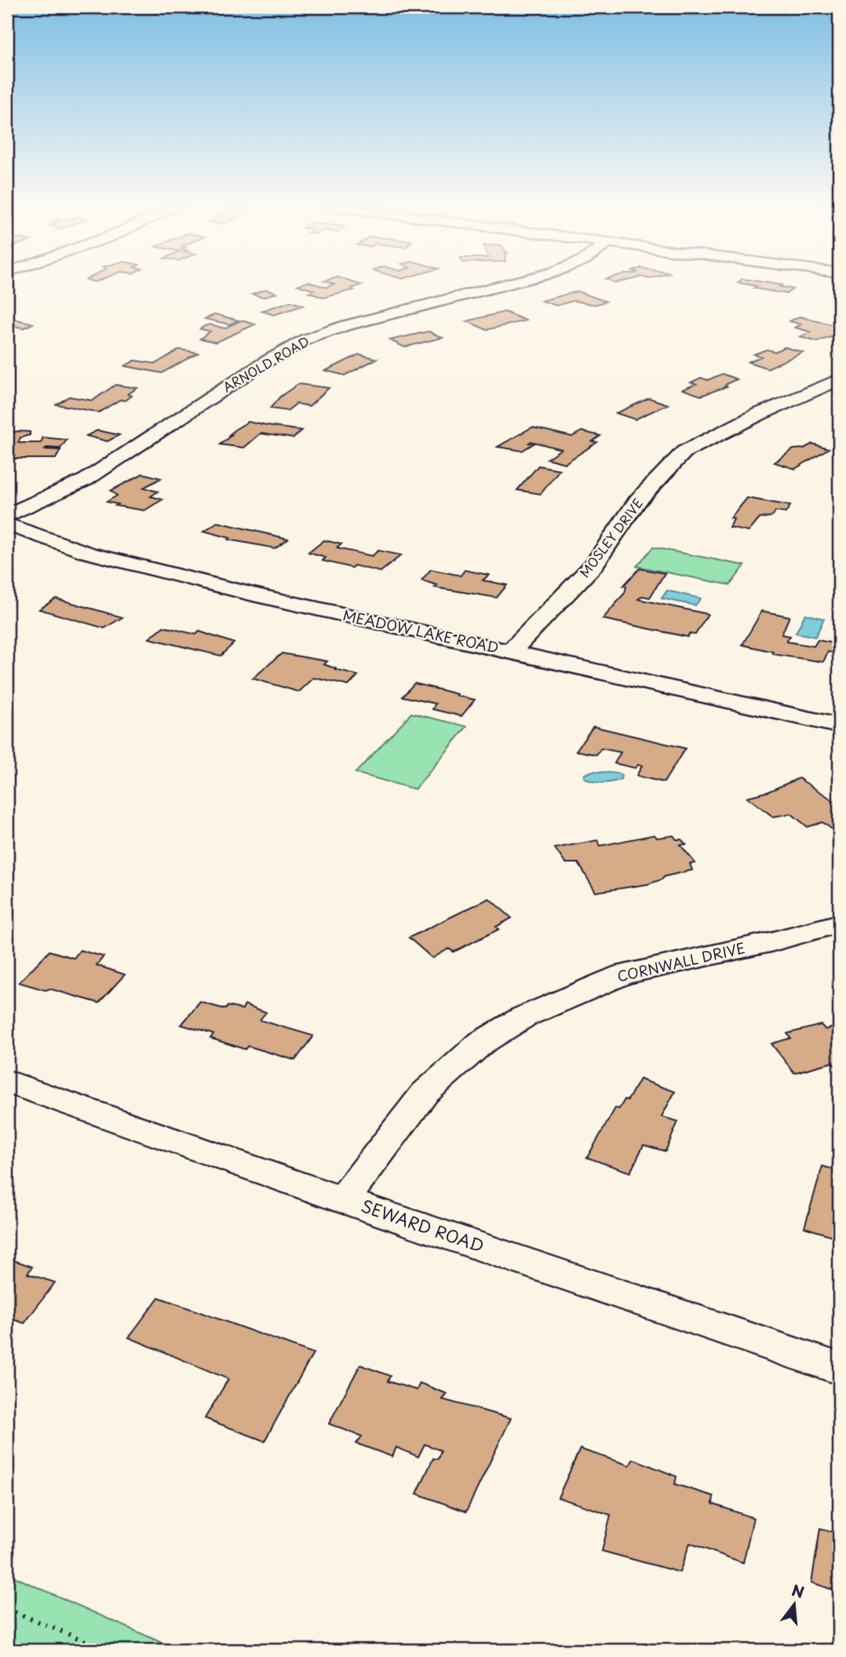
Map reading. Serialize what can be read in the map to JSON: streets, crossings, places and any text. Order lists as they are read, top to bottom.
{
  "streets": {
    "street": [
      "ARNOLD ROAD",
      "MOSLEY DRIVE",
      "MEADOW LAKE ROAD",
      "CORNWALL DRIVE",
      "SEWARD ROAD"
    ]
  },
  "crossings": [
    ["MOSLEY DRIVE", "MEADOW LAKE ROAD"],
    ["CORNWALL DRIVE", "SEWARD ROAD"]
  ],
  "north": "top"
}
